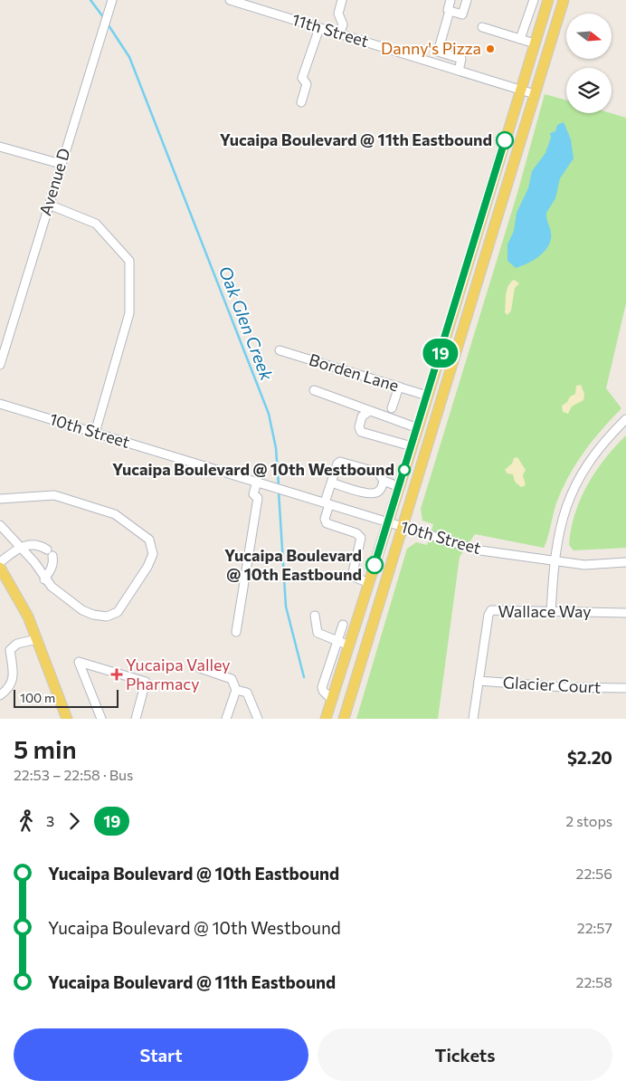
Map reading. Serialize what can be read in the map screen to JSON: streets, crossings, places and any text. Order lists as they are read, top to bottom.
{
  "streets": {
    "street": [
      "11th Street",
      "Avenue D",
      "Borden Lane",
      "10th Street",
      "Wallace Way",
      "Glacier Court"
    ]
  },
  "crossings": [
    ["Wallace Way", "Glacier Court"]
  ],
  "water": ["Oak Glen Creek"],
  "places": {
    "other": [
      "Danny's Pizza",
      "Yucaipa Boulevard @ 11th Eastbound",
      "Yucaipa Boulevard @ 10th Westbound",
      "Yucaipa Boulevard @ 10th Eastbound"
    ],
    "health": ["Yucaipa Valley Pharmacy"]
  },
  "lines": ["bus line 19"],
  "scale_bar": "100 m",
  "north": "right",
  "page": {
    "on_map": "19",
    "scale": "100 m",
    "heading": ["5 min", "22:53 – 22:58 · Bus", "$2.20"],
    "legs": ["3", "19", "2 stops"],
    "list": [
      {
        "name": "Yucaipa Boulevard @ 10th Eastbound",
        "value": "22:56"
      },
      {
        "name": "Yucaipa Boulevard @ 10th Westbound",
        "value": "22:57"
      },
      {
        "name": "Yucaipa Boulevard @ 11th Eastbound",
        "value": "22:58"
      }
    ],
    "buttons": ["Start", "Tickets"]
  }
}
